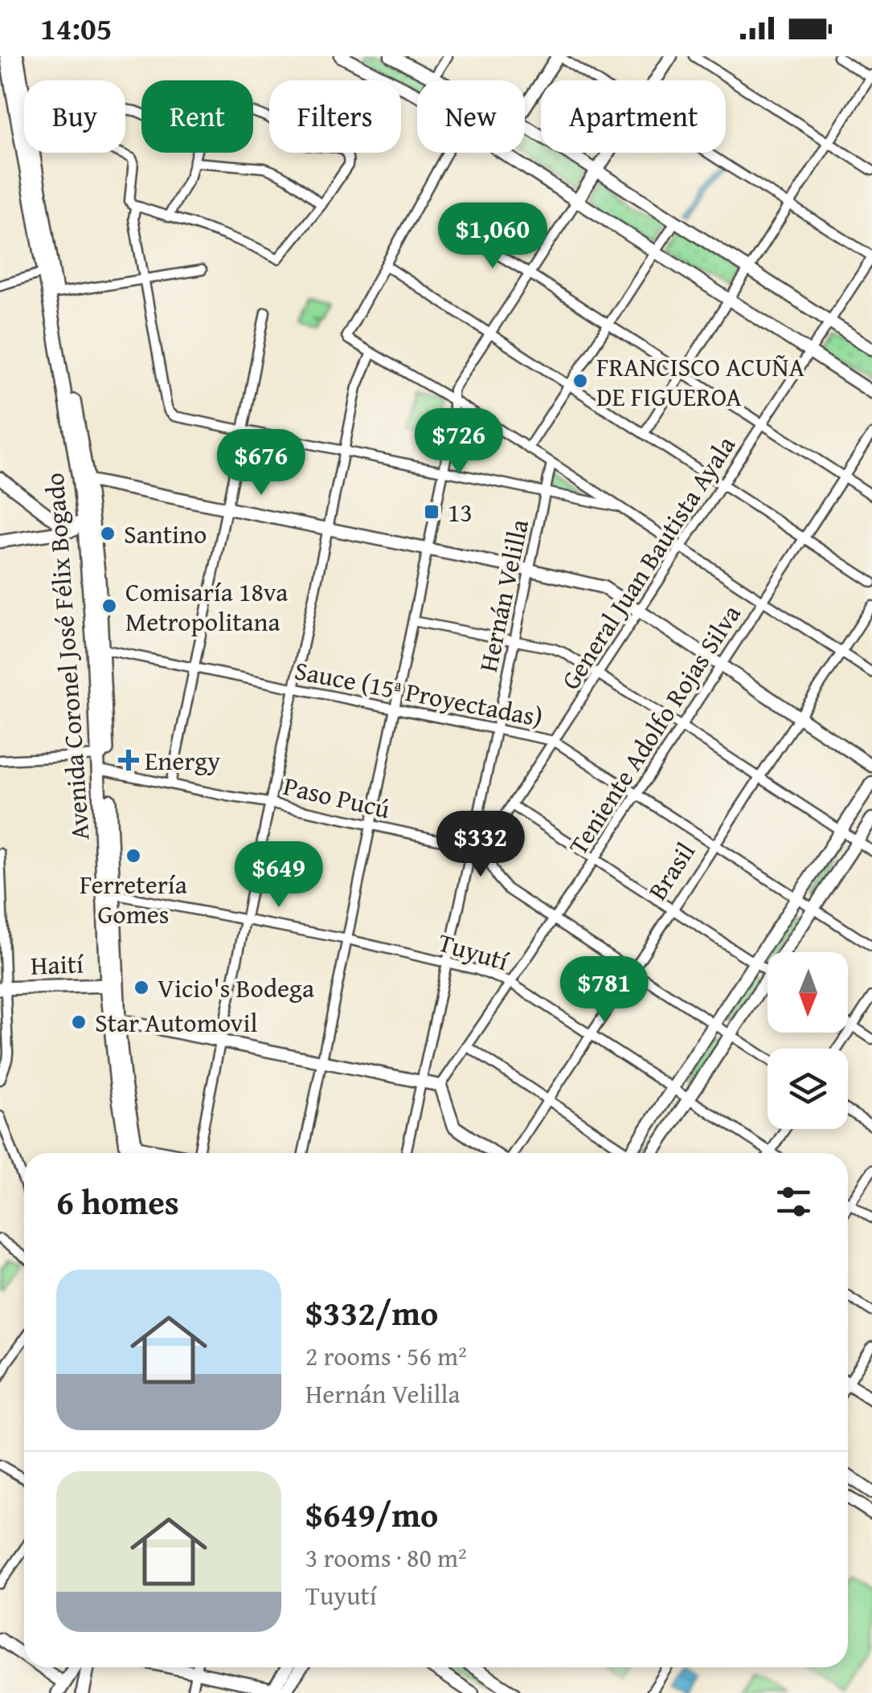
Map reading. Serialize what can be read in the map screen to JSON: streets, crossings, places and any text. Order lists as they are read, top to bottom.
{
  "streets": {
    "main road": ["Avenida Coronel José Félix Bogado", "Haití"],
    "street": [
      "General Juan Bautista Ayala",
      "Hernán Velilla",
      "Sauce (15ª Proyectadas)",
      "Teniente Adolfo Rojas Silva",
      "Paso Pucú",
      "Brasil",
      "Tuyutí"
    ]
  },
  "crossings": [
    ["General Juan Bautista Ayala", "Sauce (15ª Proyectadas)"],
    ["General Juan Bautista Ayala", "Paso Pucú"],
    ["Hernán Velilla", "Sauce (15ª Proyectadas)"],
    ["Hernán Velilla", "Paso Pucú"],
    ["Hernán Velilla", "Tuyutí"],
    ["Avenida Coronel José Félix Bogado", "Sauce (15ª Proyectadas)"],
    ["Avenida Coronel José Félix Bogado", "Paso Pucú"],
    ["Avenida Coronel José Félix Bogado", "Tuyutí"],
    ["Avenida Coronel José Félix Bogado", "Haití"],
    ["Sauce (15ª Proyectadas)", "Teniente Adolfo Rojas Silva"],
    ["Sauce (15ª Proyectadas)", "Brasil"],
    ["Teniente Adolfo Rojas Silva", "Tuyutí"],
    ["Brasil", "Tuyutí"]
  ],
  "places": {
    "other": [
      "FRANCISCO ACUÑA DE FIGUEROA",
      "Santino",
      "Comisaría 18va Metropolitana",
      "Ferretería Gomes",
      "Vicio's Bodega",
      "Star Automovil"
    ],
    "transit": ["13"],
    "health": ["Energy"]
  },
  "north": "bottom",
  "page": {
    "status": "14:05",
    "chip": [
      "Buy",
      "Rent",
      "Filters",
      "New",
      "Apartment"
    ],
    "price": [
      "$1,060",
      "$726",
      "$676",
      "$332",
      "$649",
      "$781"
    ],
    "heading": "6 homes",
    "list": [
      {
        "name": "$332/mo",
        "note": "2 rooms · 56 m² · Hernán Velilla"
      },
      {
        "name": "$649/mo",
        "note": "3 rooms · 80 m² · Tuyutí"
      }
    ]
  }
}
